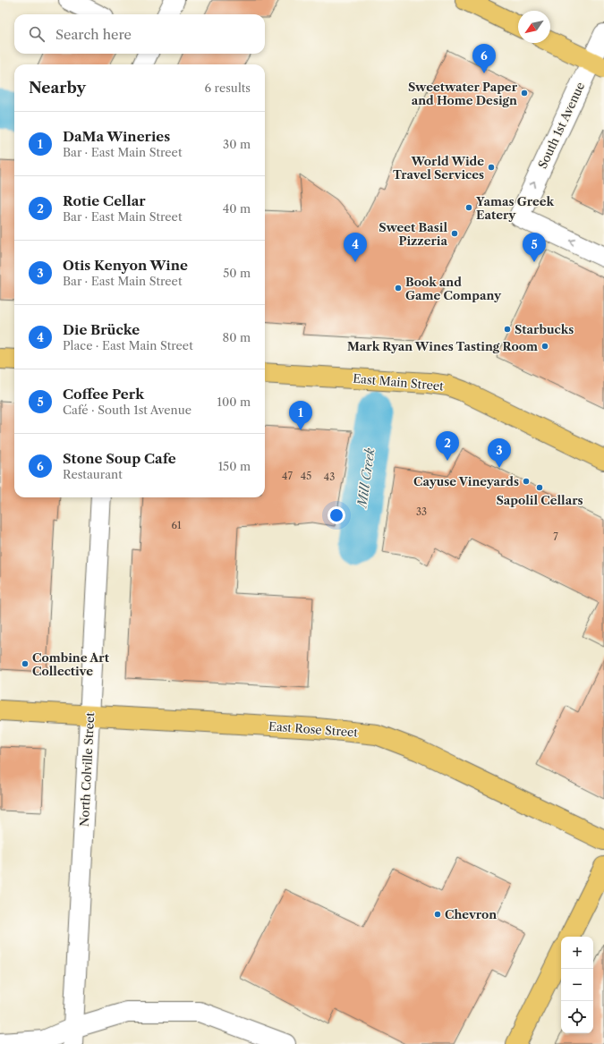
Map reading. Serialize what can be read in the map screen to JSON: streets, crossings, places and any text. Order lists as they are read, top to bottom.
{
  "streets": {
    "main road": ["East Main Street", "East Rose Street"],
    "street": ["South 1st Avenue", "North Colville Street"]
  },
  "crossings": [
    ["East Rose Street", "North Colville Street"]
  ],
  "water": ["Mill Creek"],
  "places": [
    "Sweetwater Paper and Home Design",
    "World Wide Travel Services",
    "Yamas Greek Eatery",
    "Sweet Basil Pizzeria",
    "Book and Game Company",
    "Starbucks",
    "Mark Ryan Wines Tasting Room",
    "Cayuse Vineyards",
    "Sapolil Cellars",
    "Combine Art Collective",
    "Chevron"
  ],
  "house_numbers": [
    "47",
    "45",
    "43",
    "33",
    "61",
    "7"
  ],
  "north": "bottom left",
  "page": {
    "search": "Search here",
    "pins": [
      "6",
      "4",
      "5",
      "1",
      "2",
      "3"
    ],
    "heading": ["Nearby", "6 results"],
    "list": [
      {
        "mark": "1",
        "name": "DaMa Wineries",
        "note": "Bar · East Main Street",
        "value": "30 m"
      },
      {
        "mark": "2",
        "name": "Rotie Cellar",
        "note": "Bar · East Main Street",
        "value": "40 m"
      },
      {
        "mark": "3",
        "name": "Otis Kenyon Wine",
        "note": "Bar · East Main Street",
        "value": "50 m"
      },
      {
        "mark": "4",
        "name": "Die Brücke",
        "note": "Place · East Main Street",
        "value": "80 m"
      },
      {
        "mark": "5",
        "name": "Coffee Perk",
        "note": "Café · South 1st Avenue",
        "value": "100 m"
      },
      {
        "mark": "6",
        "name": "Stone Soup Cafe",
        "note": "Restaurant",
        "value": "150 m"
      }
    ],
    "map_buttons": ["+", "−"]
  }
}
